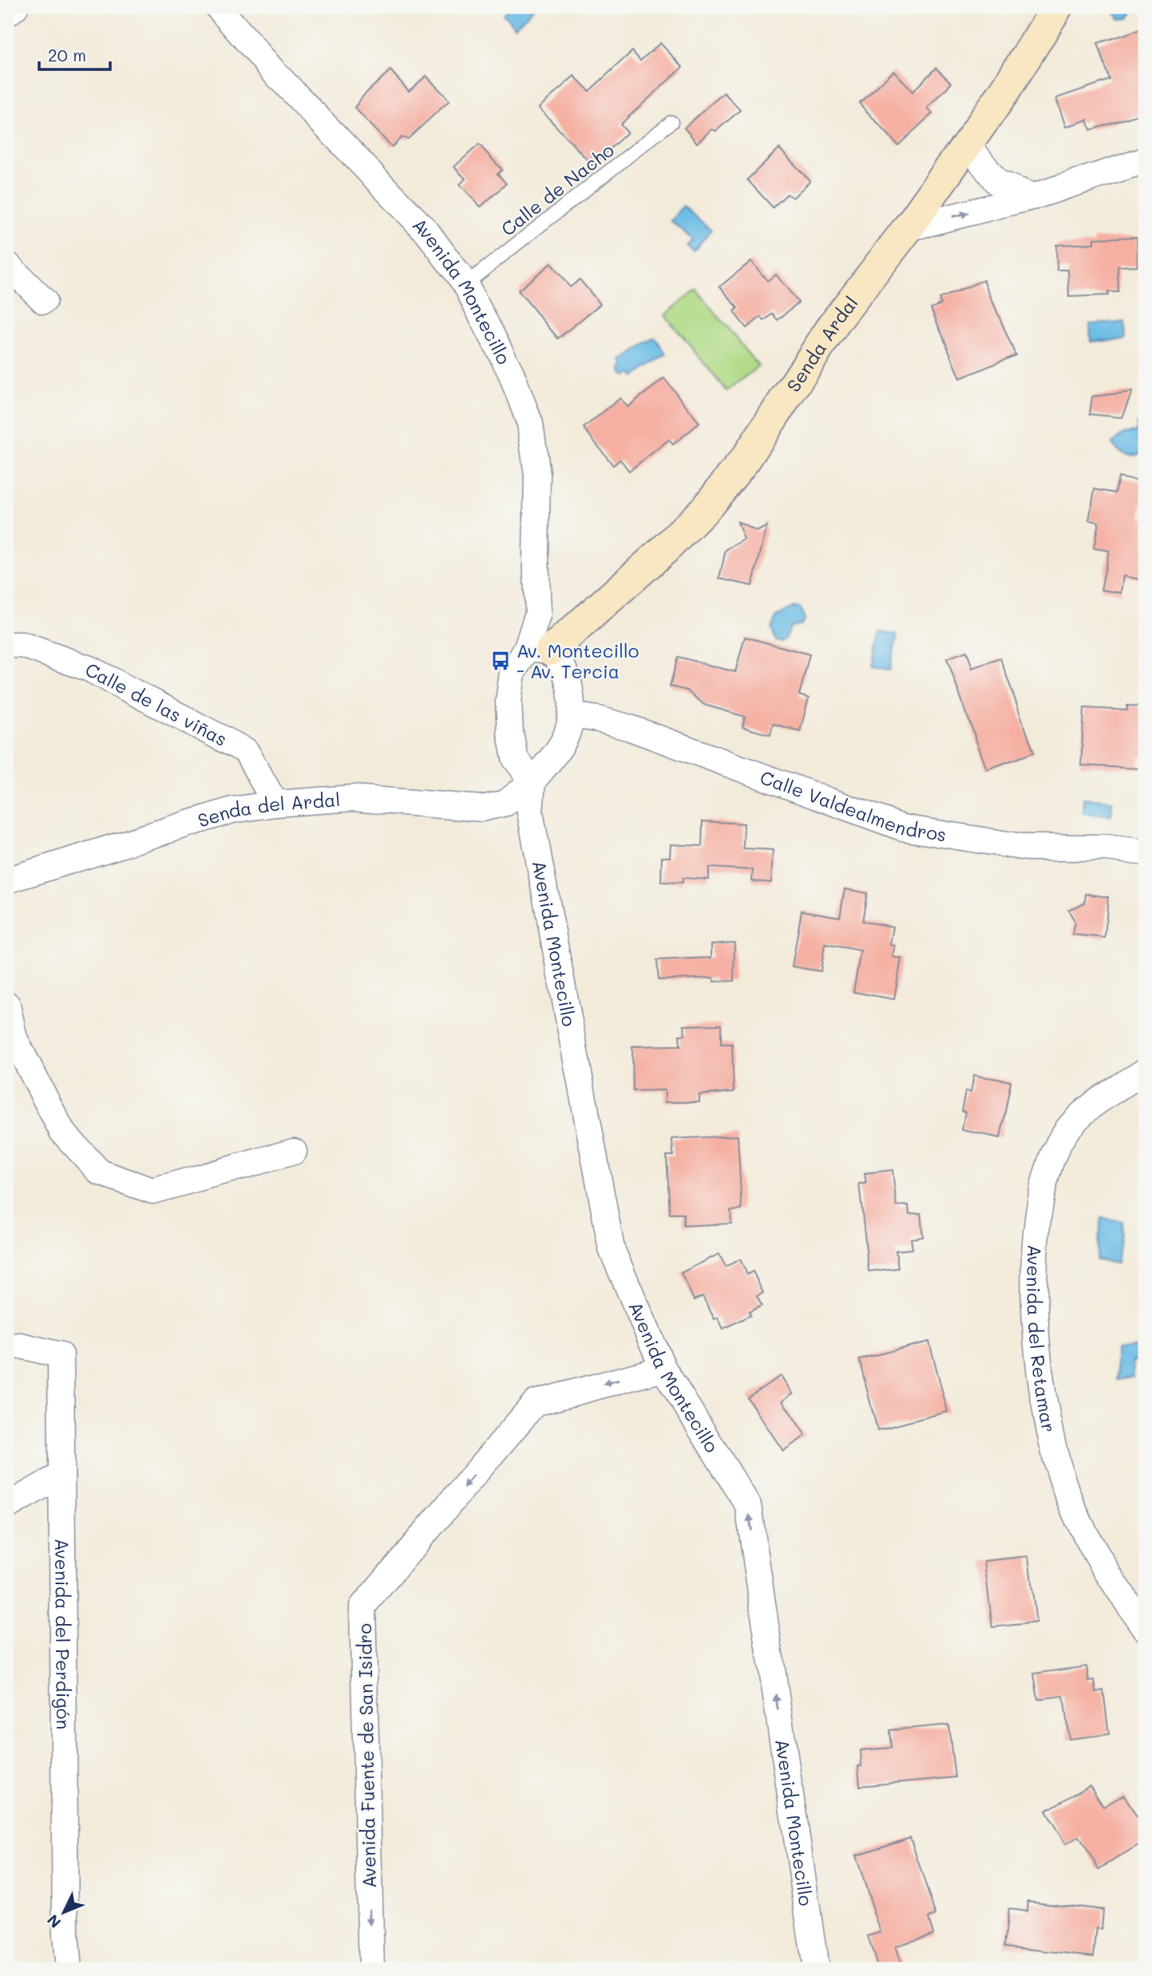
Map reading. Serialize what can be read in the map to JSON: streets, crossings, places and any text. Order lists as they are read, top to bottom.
{
  "streets": {
    "main road": ["Senda Ardal"],
    "street": [
      "Avenida Montecillo",
      "Calle de las viñas",
      "Calle Valdealmendros",
      "Senda del Ardal",
      "Avenida del Retamar",
      "Avenida del Perdigón",
      "Avenida Fuente de San Isidro"
    ],
    "lane": ["Calle de Nacho"]
  },
  "crossings": [
    ["Calle de Nacho", "Avenida Montecillo"],
    ["Avenida Montecillo", "Senda Ardal"],
    ["Avenida Montecillo", "Senda del Ardal"],
    ["Avenida Montecillo", "Avenida Fuente de San Isidro"],
    ["Calle de las viñas", "Senda del Ardal"],
    ["Calle Valdealmendros", "Senda del Ardal"]
  ],
  "one_way": ["Avenida Fuente de San Isidro"],
  "places": {
    "bus stop": ["Av. Montecillo - Av. Tercia"]
  },
  "scale_bar": "20 m",
  "north": "bottom left"
}
